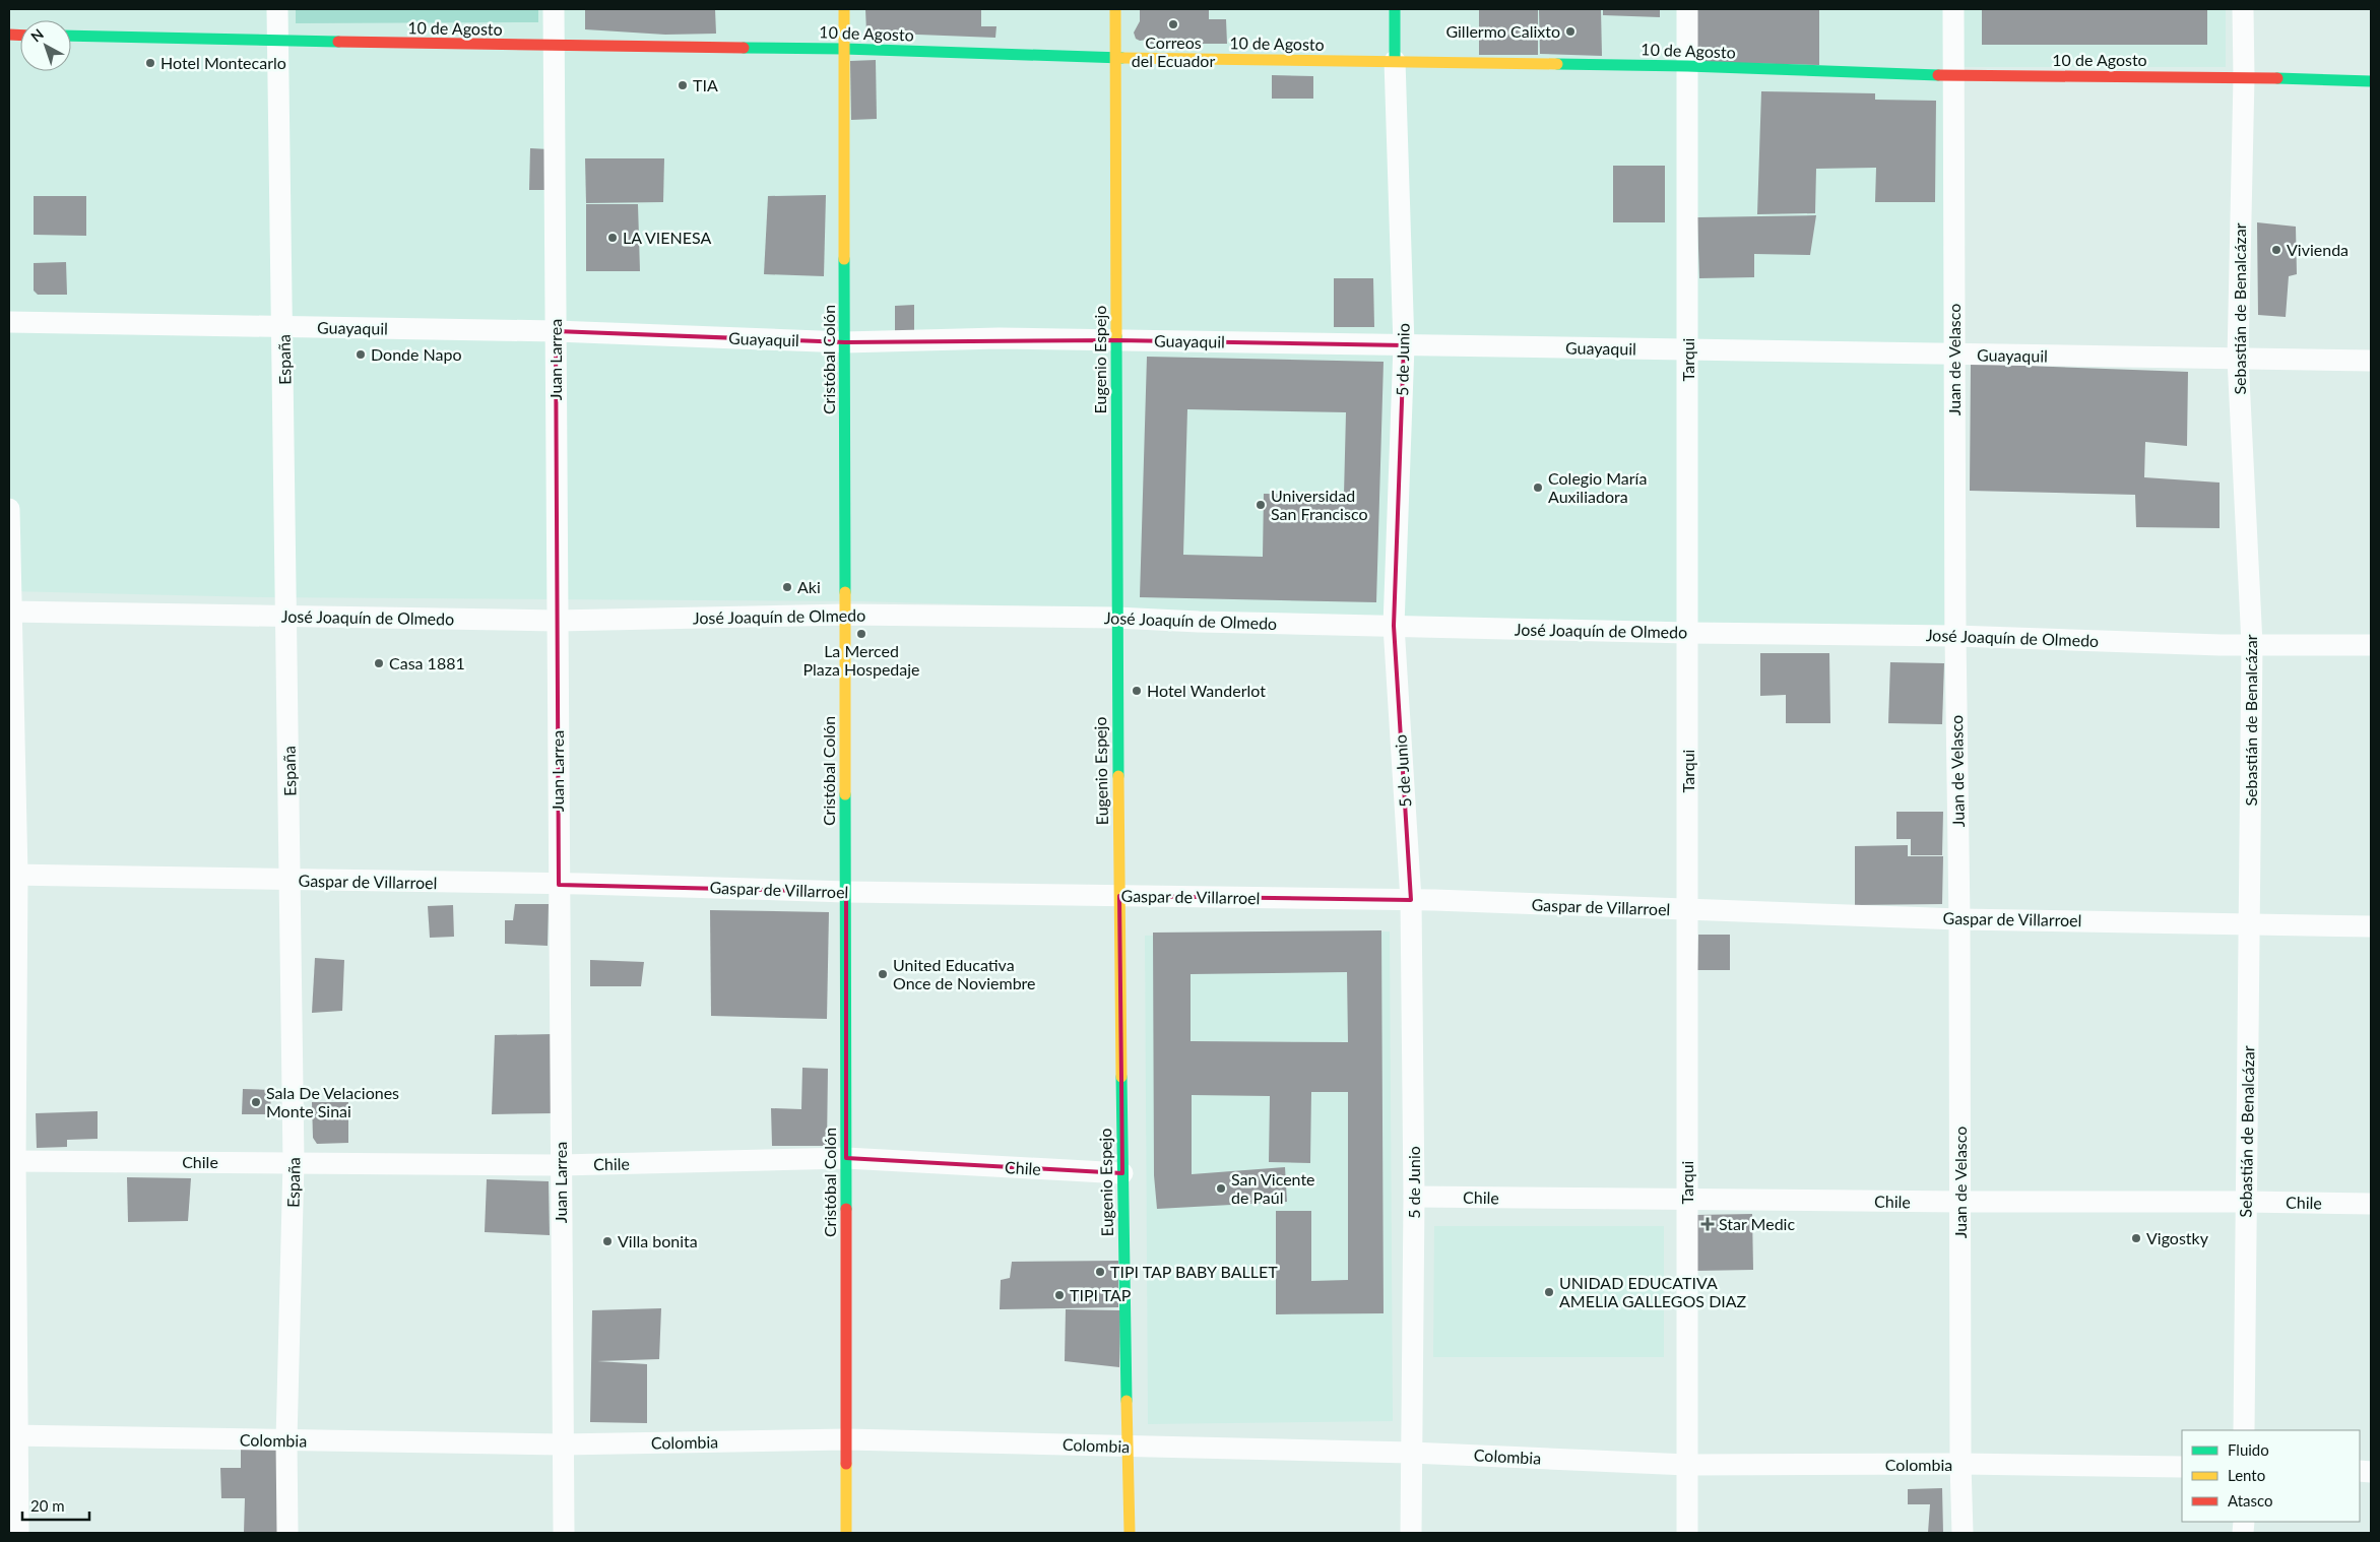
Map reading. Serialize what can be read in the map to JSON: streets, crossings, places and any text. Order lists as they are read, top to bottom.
{
  "streets": {
    "street": [
      "10 de Agosto",
      "Sebastián de Benalcázar",
      "Guayaquil",
      "España",
      "Juan Larrea",
      "Cristóbal Colón",
      "Eugenio Espejo",
      "5 de Junio",
      "Tarqui",
      "Juan de Velasco",
      "José Joaquín de Olmedo",
      "Gaspar de Villarroel",
      "Chile",
      "Colombia"
    ]
  },
  "crossings": [
    ["10 de Agosto", "Sebastián de Benalcázar"],
    ["10 de Agosto", "España"],
    ["10 de Agosto", "Juan Larrea"],
    ["10 de Agosto", "Cristóbal Colón"],
    ["10 de Agosto", "Eugenio Espejo"],
    ["10 de Agosto", "5 de Junio"],
    ["10 de Agosto", "Tarqui"],
    ["10 de Agosto", "Juan de Velasco"],
    ["Sebastián de Benalcázar", "Guayaquil"],
    ["Sebastián de Benalcázar", "José Joaquín de Olmedo"],
    ["Sebastián de Benalcázar", "Gaspar de Villarroel"],
    ["Sebastián de Benalcázar", "Chile"],
    ["Guayaquil", "España"],
    ["Guayaquil", "Juan Larrea"],
    ["Guayaquil", "Cristóbal Colón"],
    ["Guayaquil", "Eugenio Espejo"],
    ["Guayaquil", "5 de Junio"],
    ["Guayaquil", "Tarqui"],
    ["Guayaquil", "Juan de Velasco"],
    ["España", "José Joaquín de Olmedo"],
    ["España", "Gaspar de Villarroel"],
    ["España", "Chile"],
    ["España", "Colombia"],
    ["Juan Larrea", "José Joaquín de Olmedo"],
    ["Juan Larrea", "Gaspar de Villarroel"],
    ["Juan Larrea", "Chile"],
    ["Juan Larrea", "Colombia"],
    ["Cristóbal Colón", "José Joaquín de Olmedo"],
    ["Cristóbal Colón", "Gaspar de Villarroel"],
    ["Cristóbal Colón", "Chile"],
    ["Cristóbal Colón", "Colombia"],
    ["Eugenio Espejo", "José Joaquín de Olmedo"],
    ["Eugenio Espejo", "Gaspar de Villarroel"],
    ["Eugenio Espejo", "Chile"],
    ["Eugenio Espejo", "Colombia"],
    ["5 de Junio", "José Joaquín de Olmedo"],
    ["5 de Junio", "Gaspar de Villarroel"],
    ["5 de Junio", "Chile"],
    ["5 de Junio", "Colombia"],
    ["Tarqui", "José Joaquín de Olmedo"],
    ["Tarqui", "Gaspar de Villarroel"],
    ["Tarqui", "Chile"],
    ["Tarqui", "Colombia"],
    ["Juan de Velasco", "José Joaquín de Olmedo"],
    ["Juan de Velasco", "Gaspar de Villarroel"],
    ["Juan de Velasco", "Chile"],
    ["Juan de Velasco", "Colombia"]
  ],
  "places": {
    "other": [
      "Correos del Ecuador",
      "Gillermo Calixto",
      "Hotel Montecarlo",
      "TIA",
      "LA VIENESA",
      "Vivienda",
      "Donde Napo",
      "Colegio María Auxiliadora",
      "Universidad San Francisco",
      "Aki",
      "La Merced Plaza Hospedaje",
      "Casa 1881",
      "Hotel Wanderlot",
      "United Educativa Once de Noviembre",
      "Sala De Velaciones Monte Sinai",
      "San Vicente de Paúl",
      "Vigostky",
      "Villa bonita",
      "TIPI TAP BABY BALLET",
      "UNIDAD EDUCATIVA AMELIA GALLEGOS DIAZ",
      "TIPI TAP"
    ],
    "health": ["Star Medic"]
  },
  "legend": ["Fluido", "Lento", "Atasco"],
  "scale_bar": "20 m",
  "north": "top left"
}
